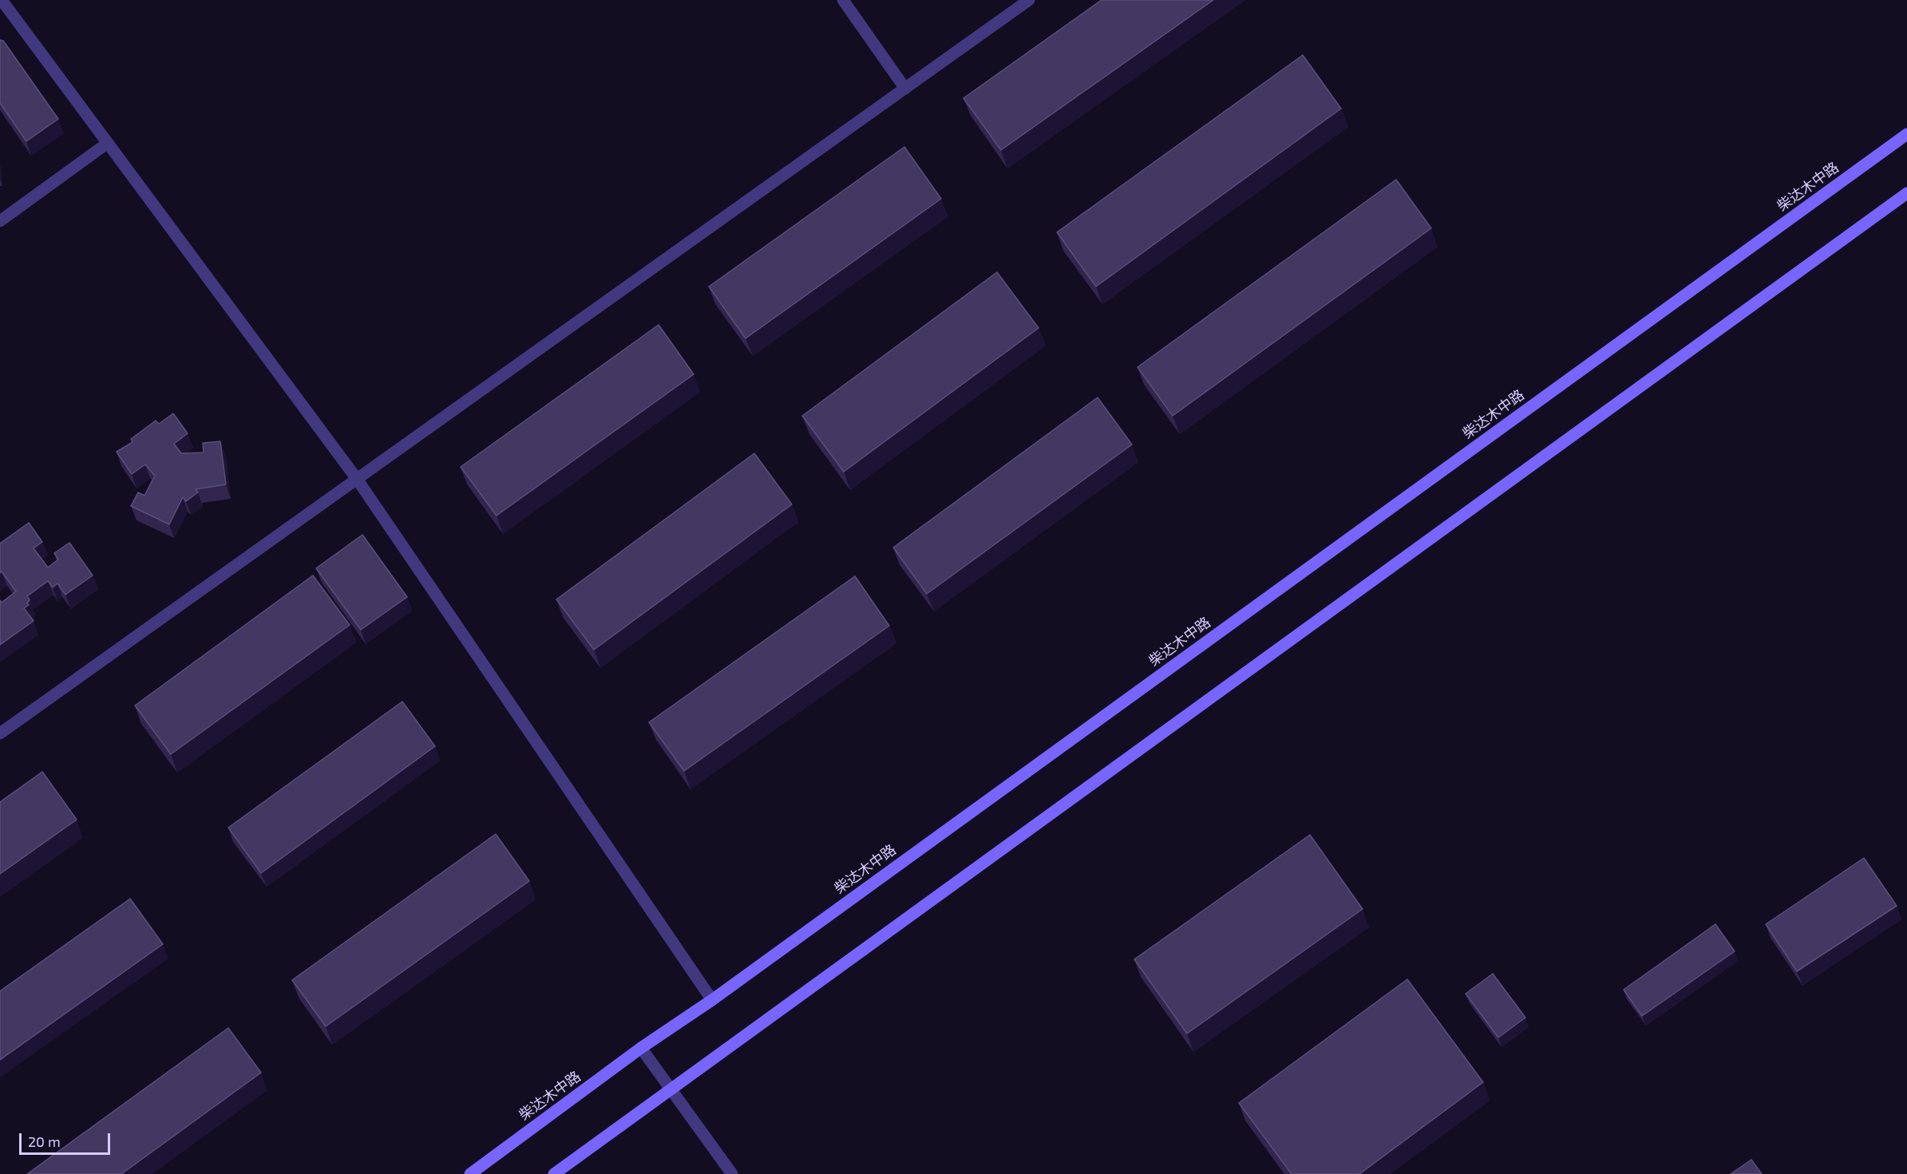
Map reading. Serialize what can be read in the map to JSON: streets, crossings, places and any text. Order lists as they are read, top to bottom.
{
  "streets": {
    "main road": ["柴达木中路"]
  },
  "scale_bar": "20 m"
}
